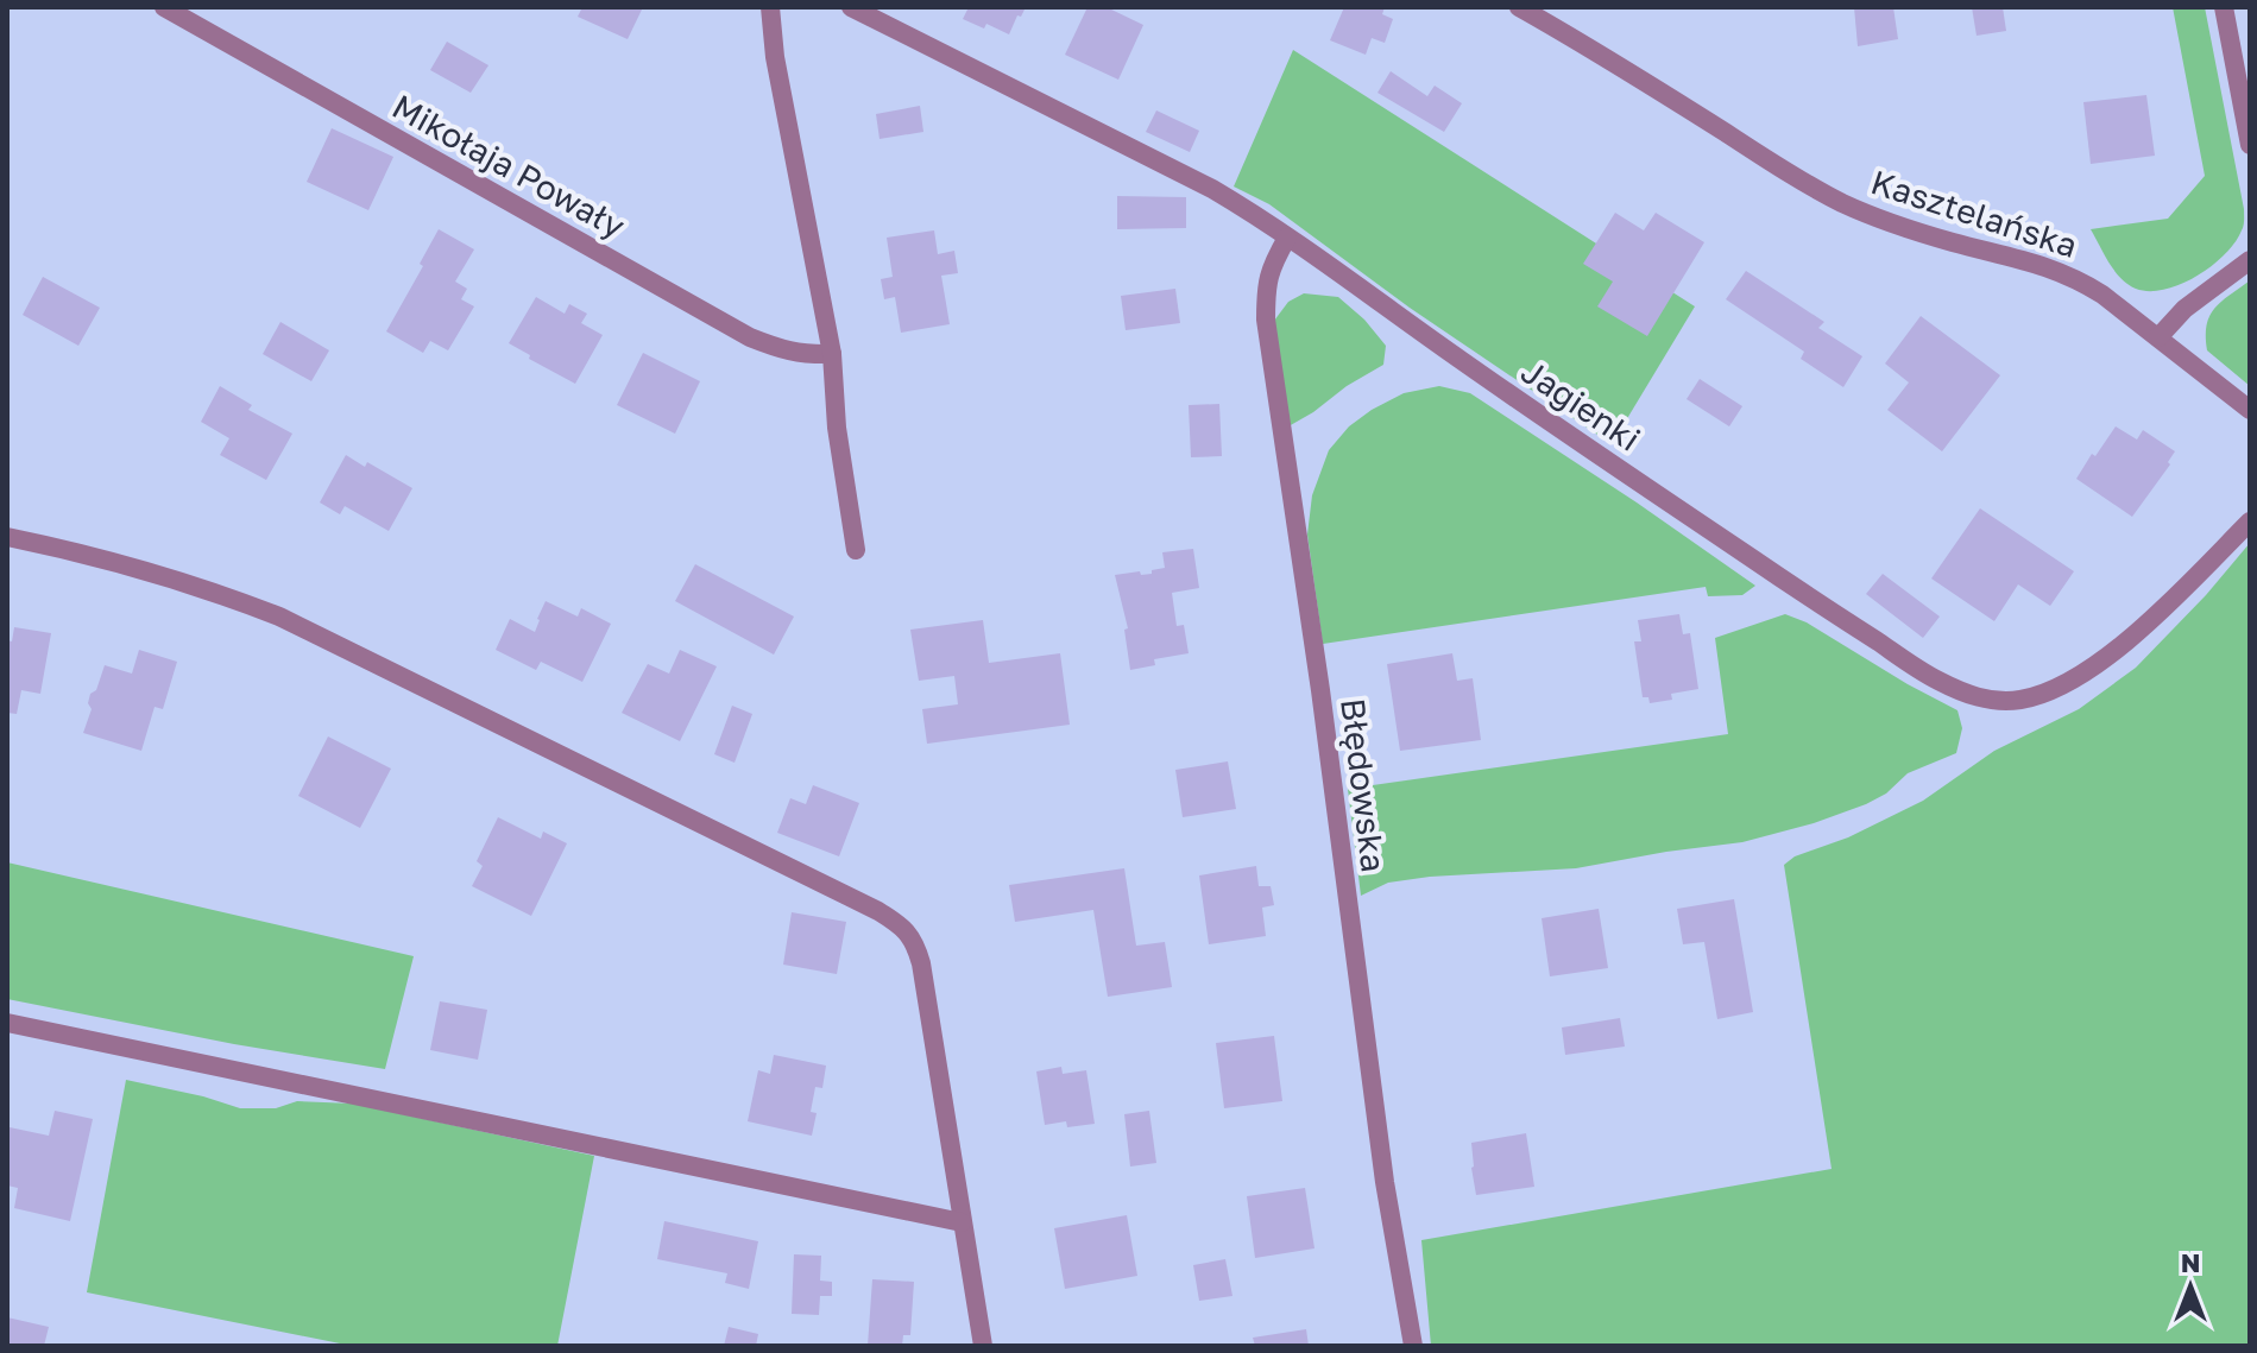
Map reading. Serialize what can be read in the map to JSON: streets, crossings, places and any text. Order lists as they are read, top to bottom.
{
  "streets": {
    "street": [
      "Mikołaja Powały",
      "Kasztelańska",
      "Jagienki",
      "Błędowska"
    ]
  },
  "crossings": [
    ["Jagienki", "Błędowska"]
  ],
  "north": "top"
}
